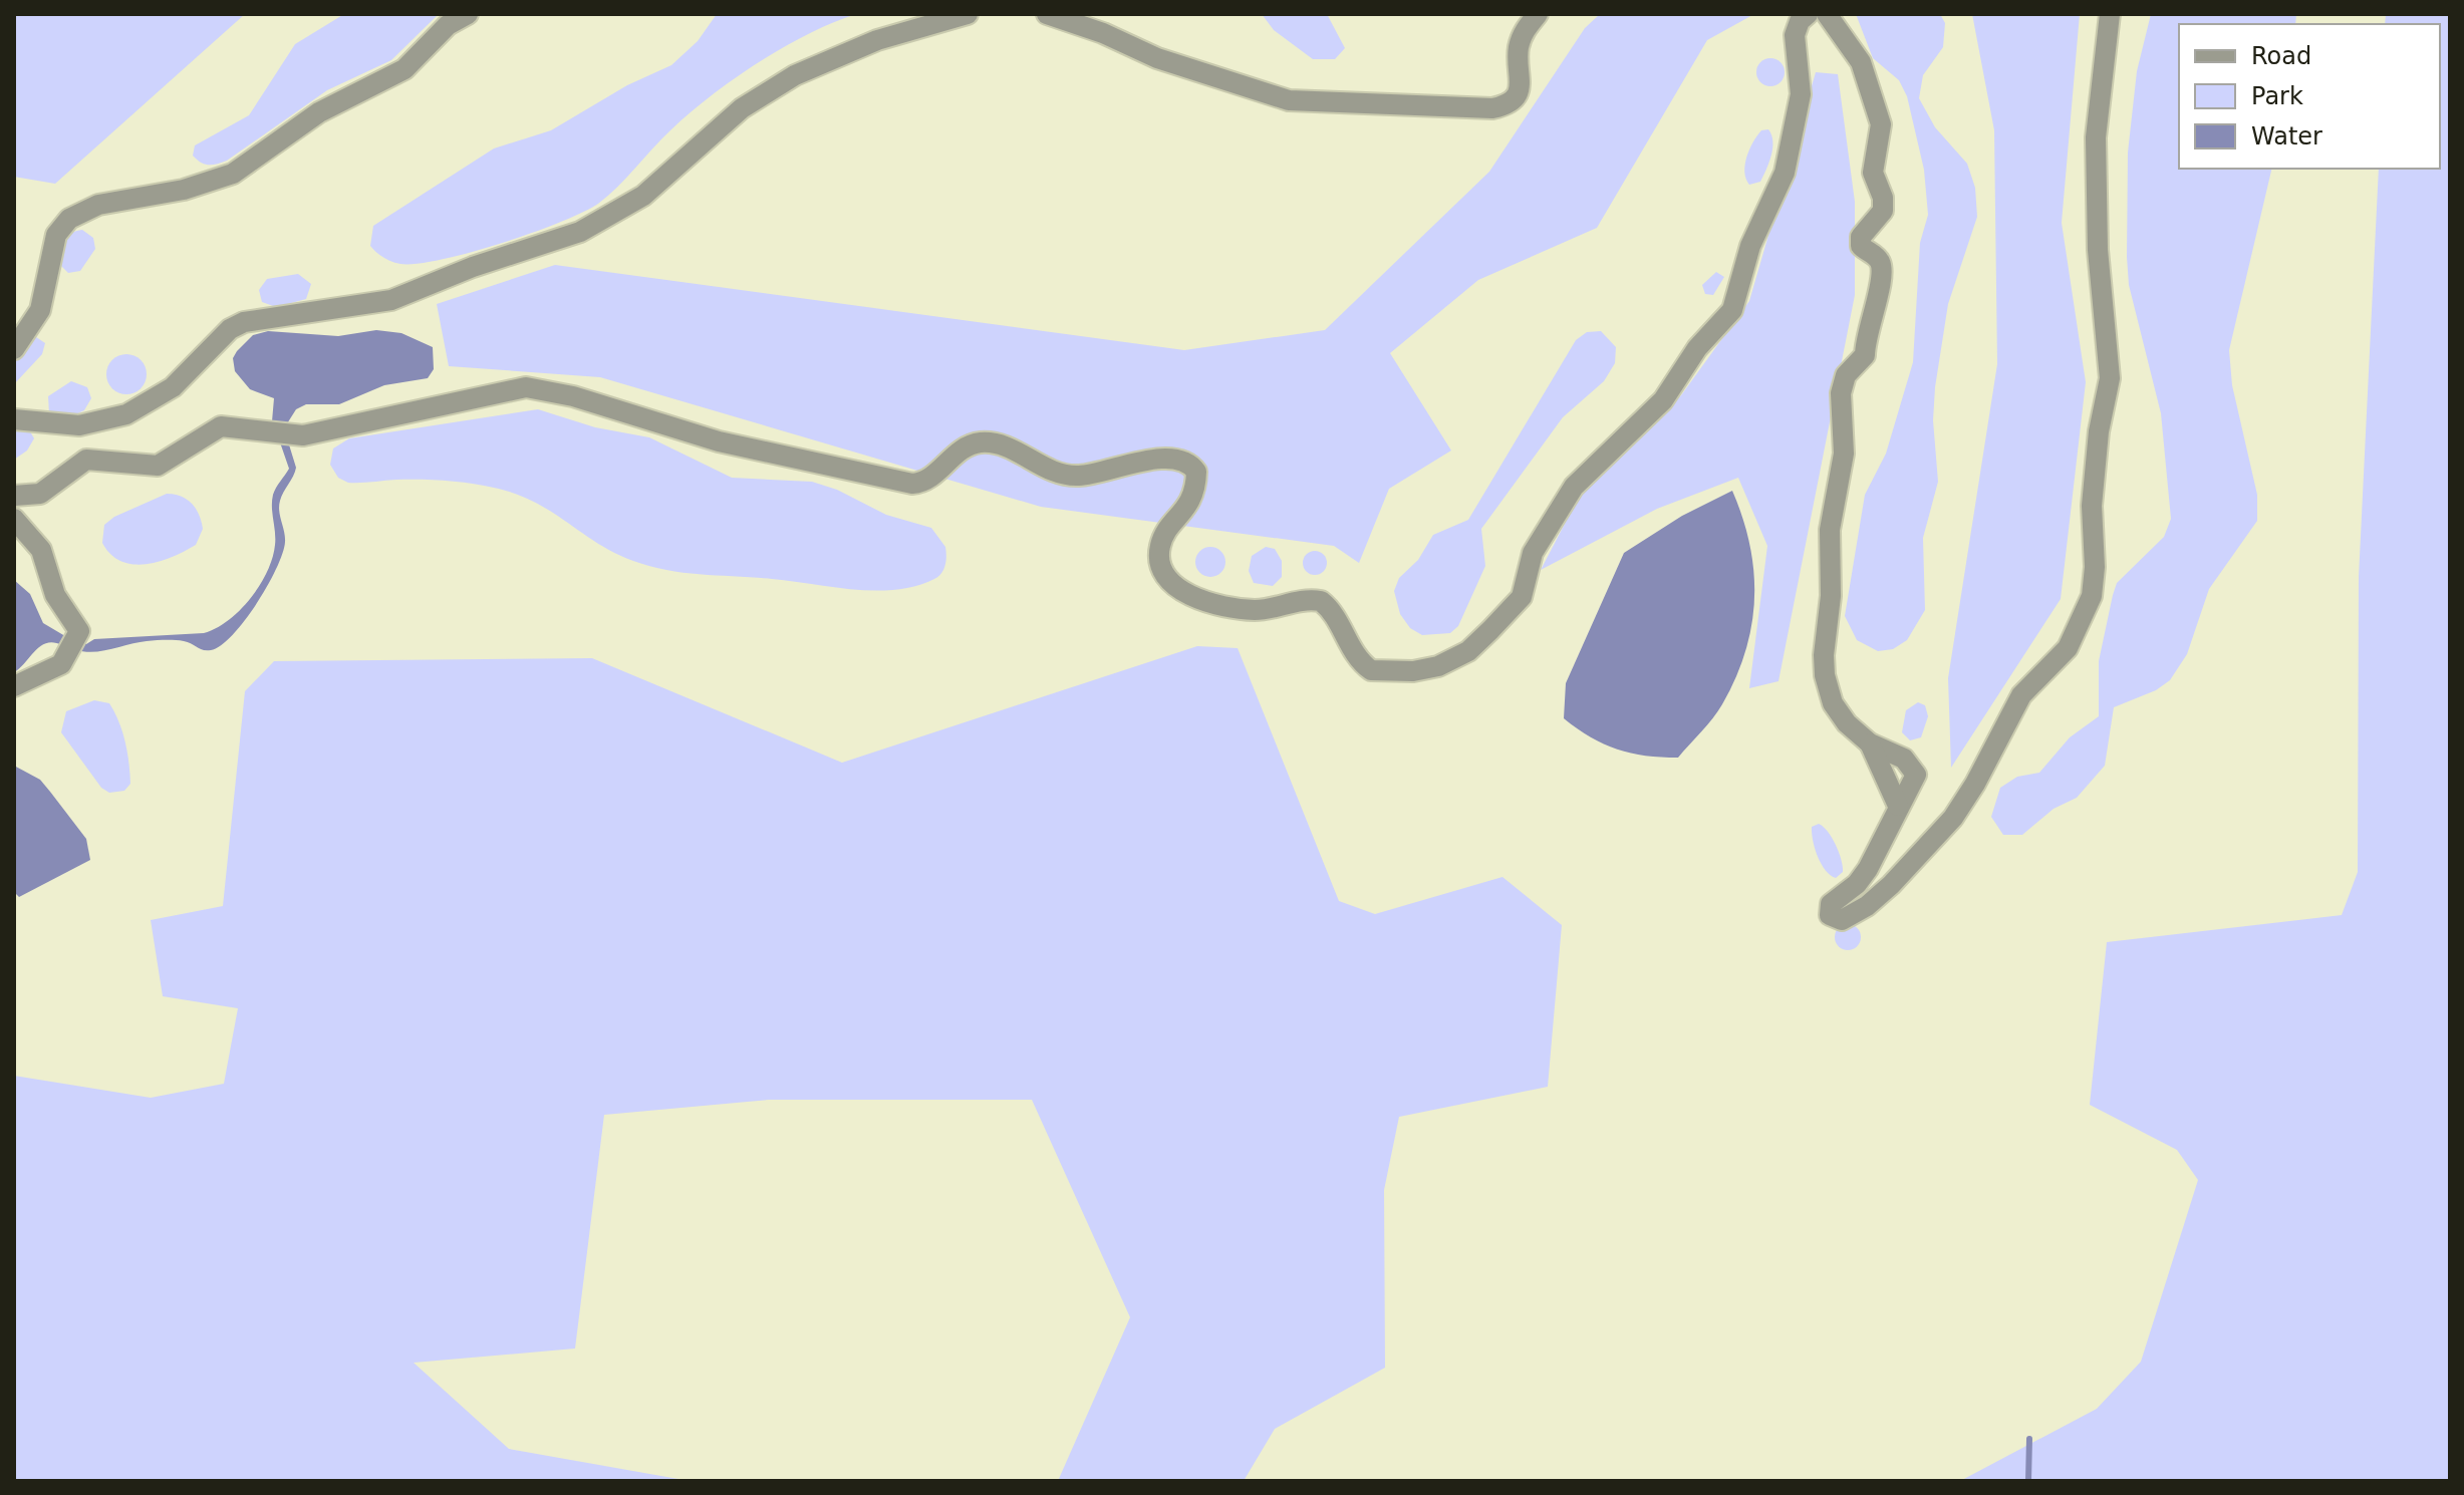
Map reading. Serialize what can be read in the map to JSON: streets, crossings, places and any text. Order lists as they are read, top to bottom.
{
  "legend": ["Road", "Park", "Water"]
}
